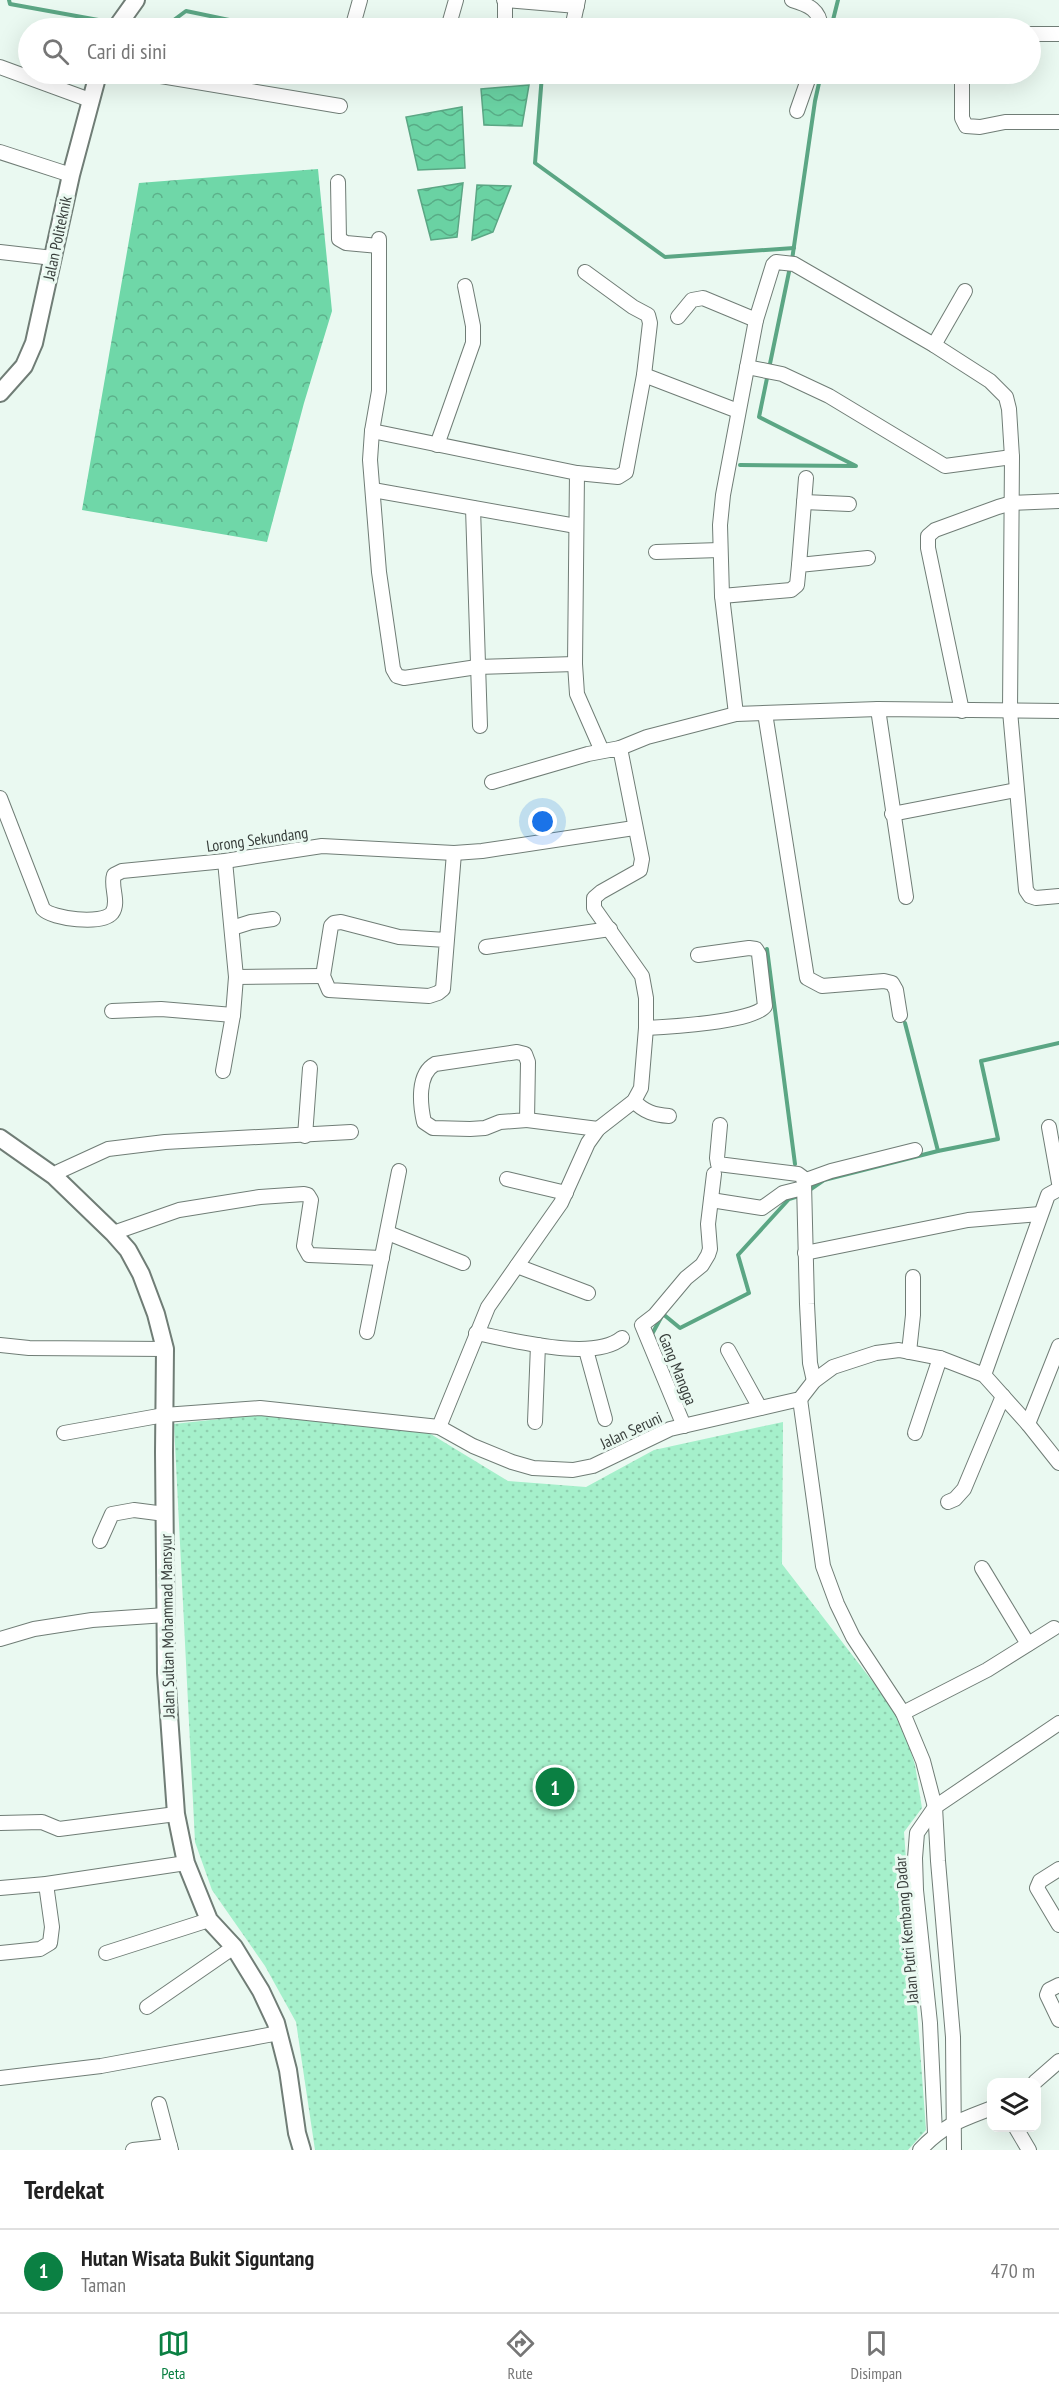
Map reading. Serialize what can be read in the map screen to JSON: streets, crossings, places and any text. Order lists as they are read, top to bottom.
{
  "streets": {
    "street": [
      "Jalan Politeknik",
      "Lorong Sekundang",
      "Gang Mangga",
      "Jalan Seruni",
      "Jalan Sultan Mohammad Mansyur",
      "Jalan Putri Kembang Dadar"
    ]
  },
  "crossings": [
    ["Gang Mangga", "Jalan Seruni"],
    ["Jalan Seruni", "Jalan Sultan Mohammad Mansyur"]
  ],
  "page": {
    "search": "Cari di sini",
    "pins": "1",
    "heading": "Terdekat",
    "list": [
      {
        "mark": "1",
        "name": "Hutan Wisata Bukit Siguntang",
        "note": "Taman",
        "value": "470 m"
      }
    ],
    "nav": ["Peta", "Rute", "Disimpan"]
  }
}
